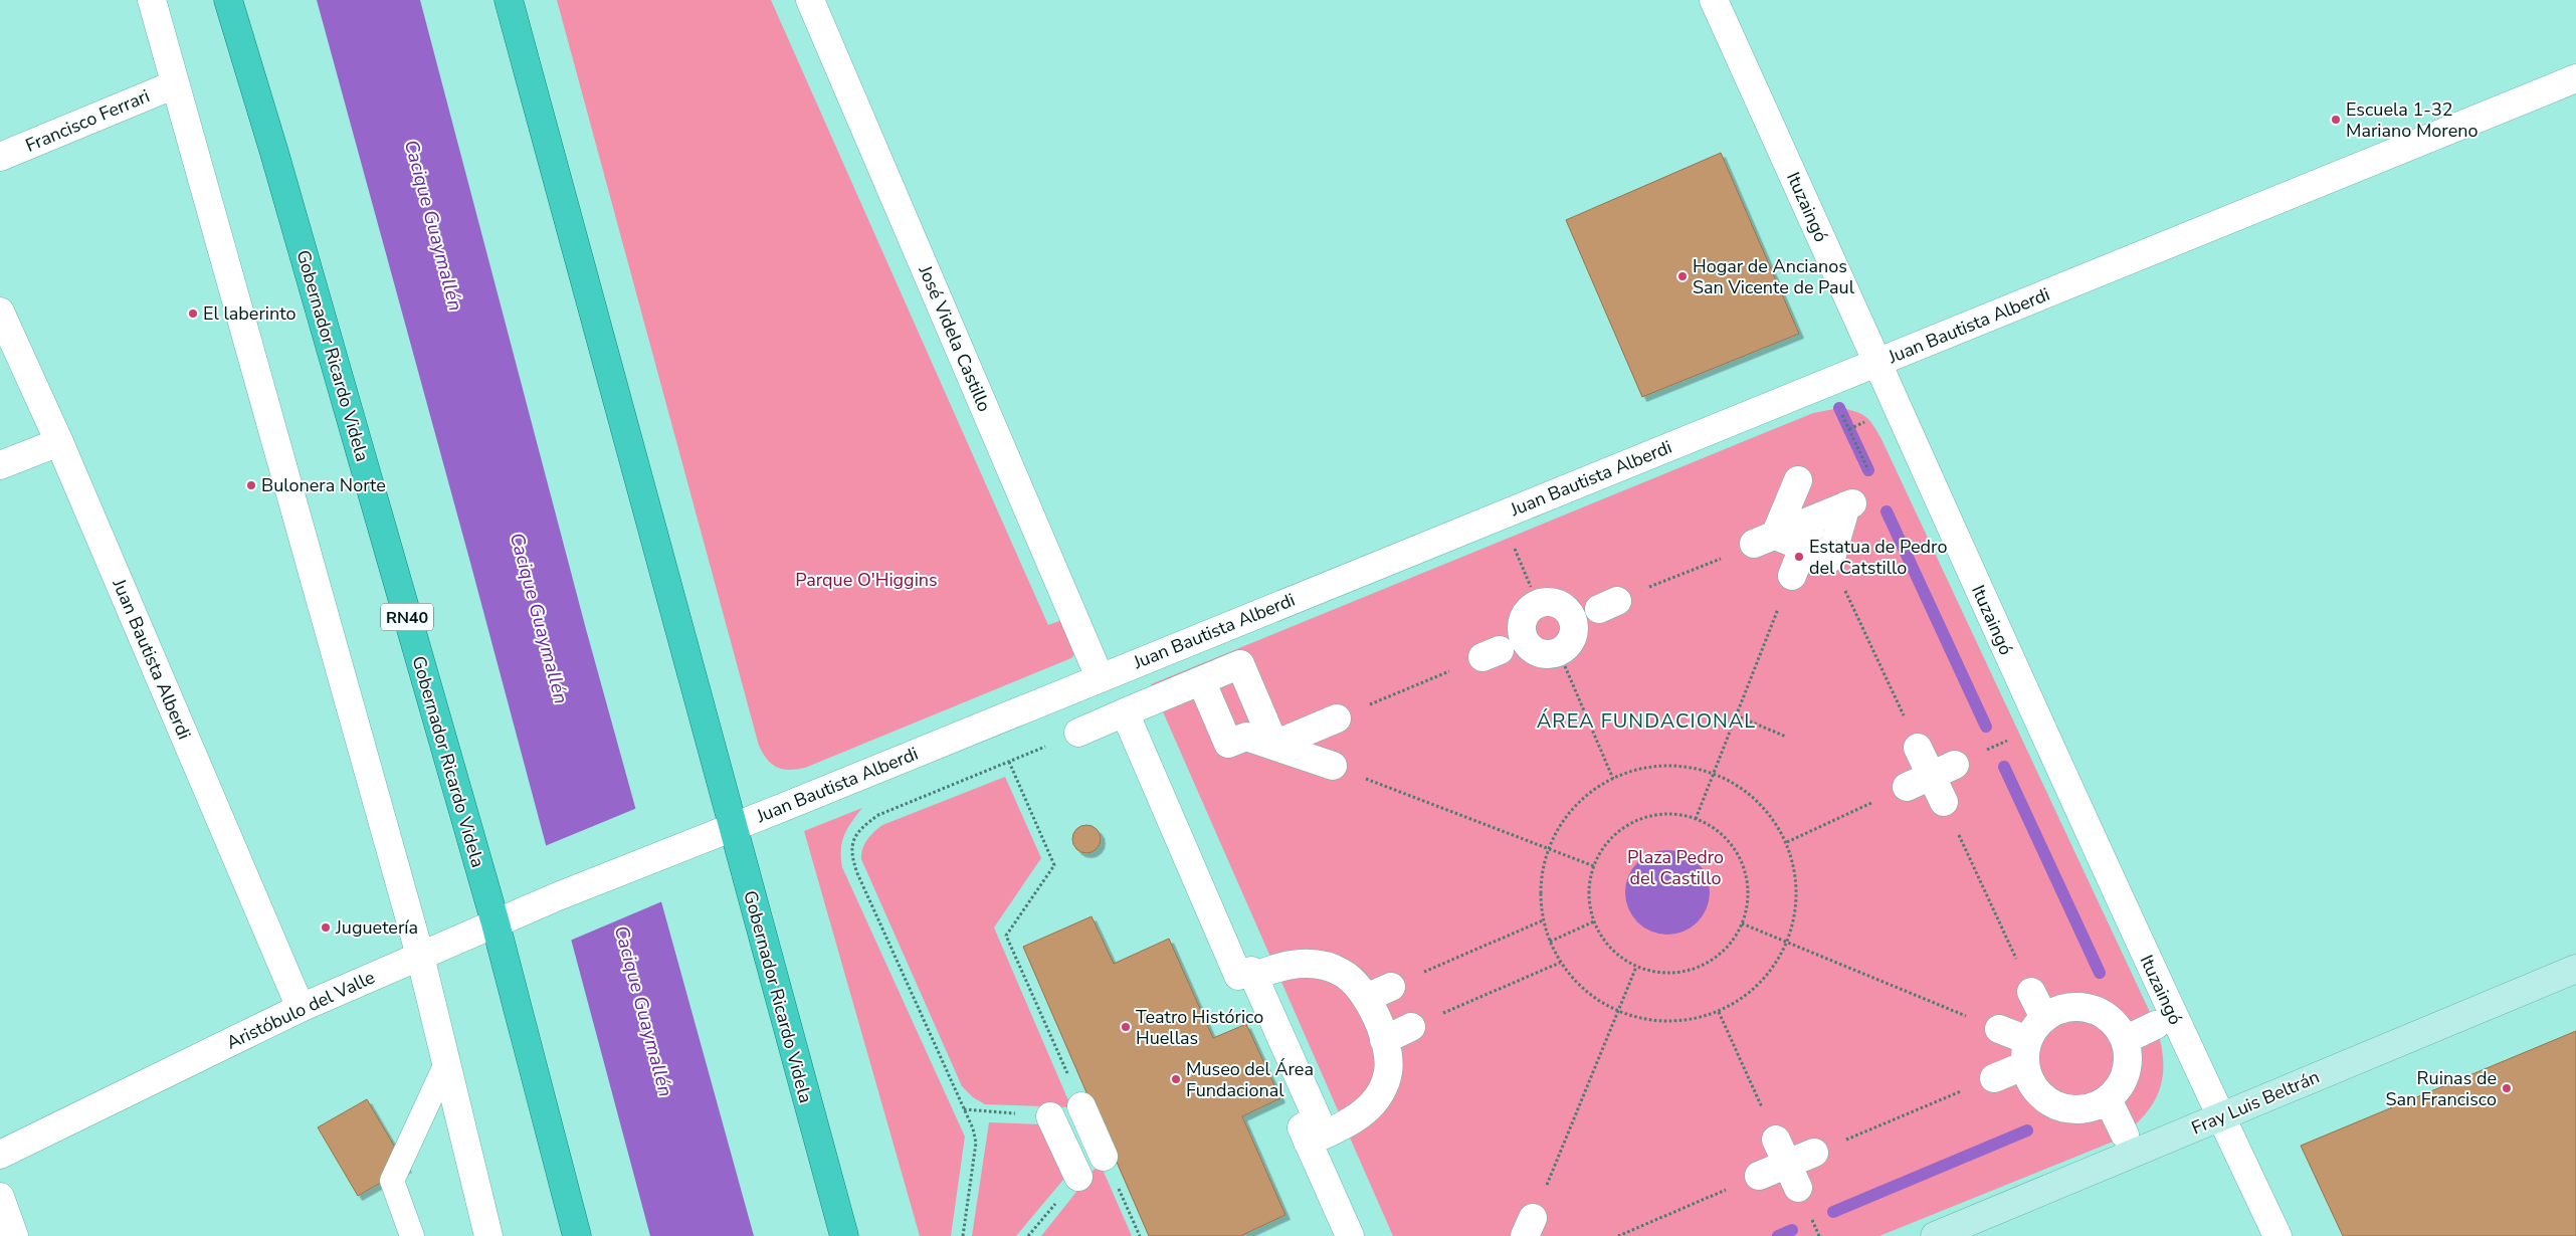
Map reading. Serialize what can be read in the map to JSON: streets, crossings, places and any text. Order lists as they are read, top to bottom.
{
  "streets": {
    "highway": ["Gobernador Ricardo Videla", "RN40"],
    "main road": ["Fray Luis Beltrán"],
    "street": [
      "Francisco Ferrari",
      "Ituzaingó",
      "Juan Bautista Alberdi",
      "José Videla Castillo",
      "Aristóbulo del Valle"
    ]
  },
  "crossings": [
    ["Ituzaingó", "Juan Bautista Alberdi"],
    ["Ituzaingó", "Fray Luis Beltrán"],
    ["Juan Bautista Alberdi", "José Videla Castillo"],
    ["Juan Bautista Alberdi", "Gobernador Ricardo Videla"],
    ["Juan Bautista Alberdi", "Aristóbulo del Valle"],
    ["Gobernador Ricardo Videla", "Aristóbulo del Valle"]
  ],
  "districts": ["ÁREA FUNDACIONAL"],
  "water": ["Cacique Guaymallén"],
  "parks": ["Parque O'Higgins", "Plaza Pedro del Castillo"],
  "places": [
    "Escuela 1-32 Mariano Moreno",
    "Hogar de Ancianos San Vicente de Paul",
    "El laberinto",
    "Bulonera Norte",
    "Estatua de Pedro del Catstillo",
    "Juguetería",
    "Teatro Histórico Huellas",
    "Museo del Área Fundacional",
    "Ruinas de San Francisco"
  ]
}
